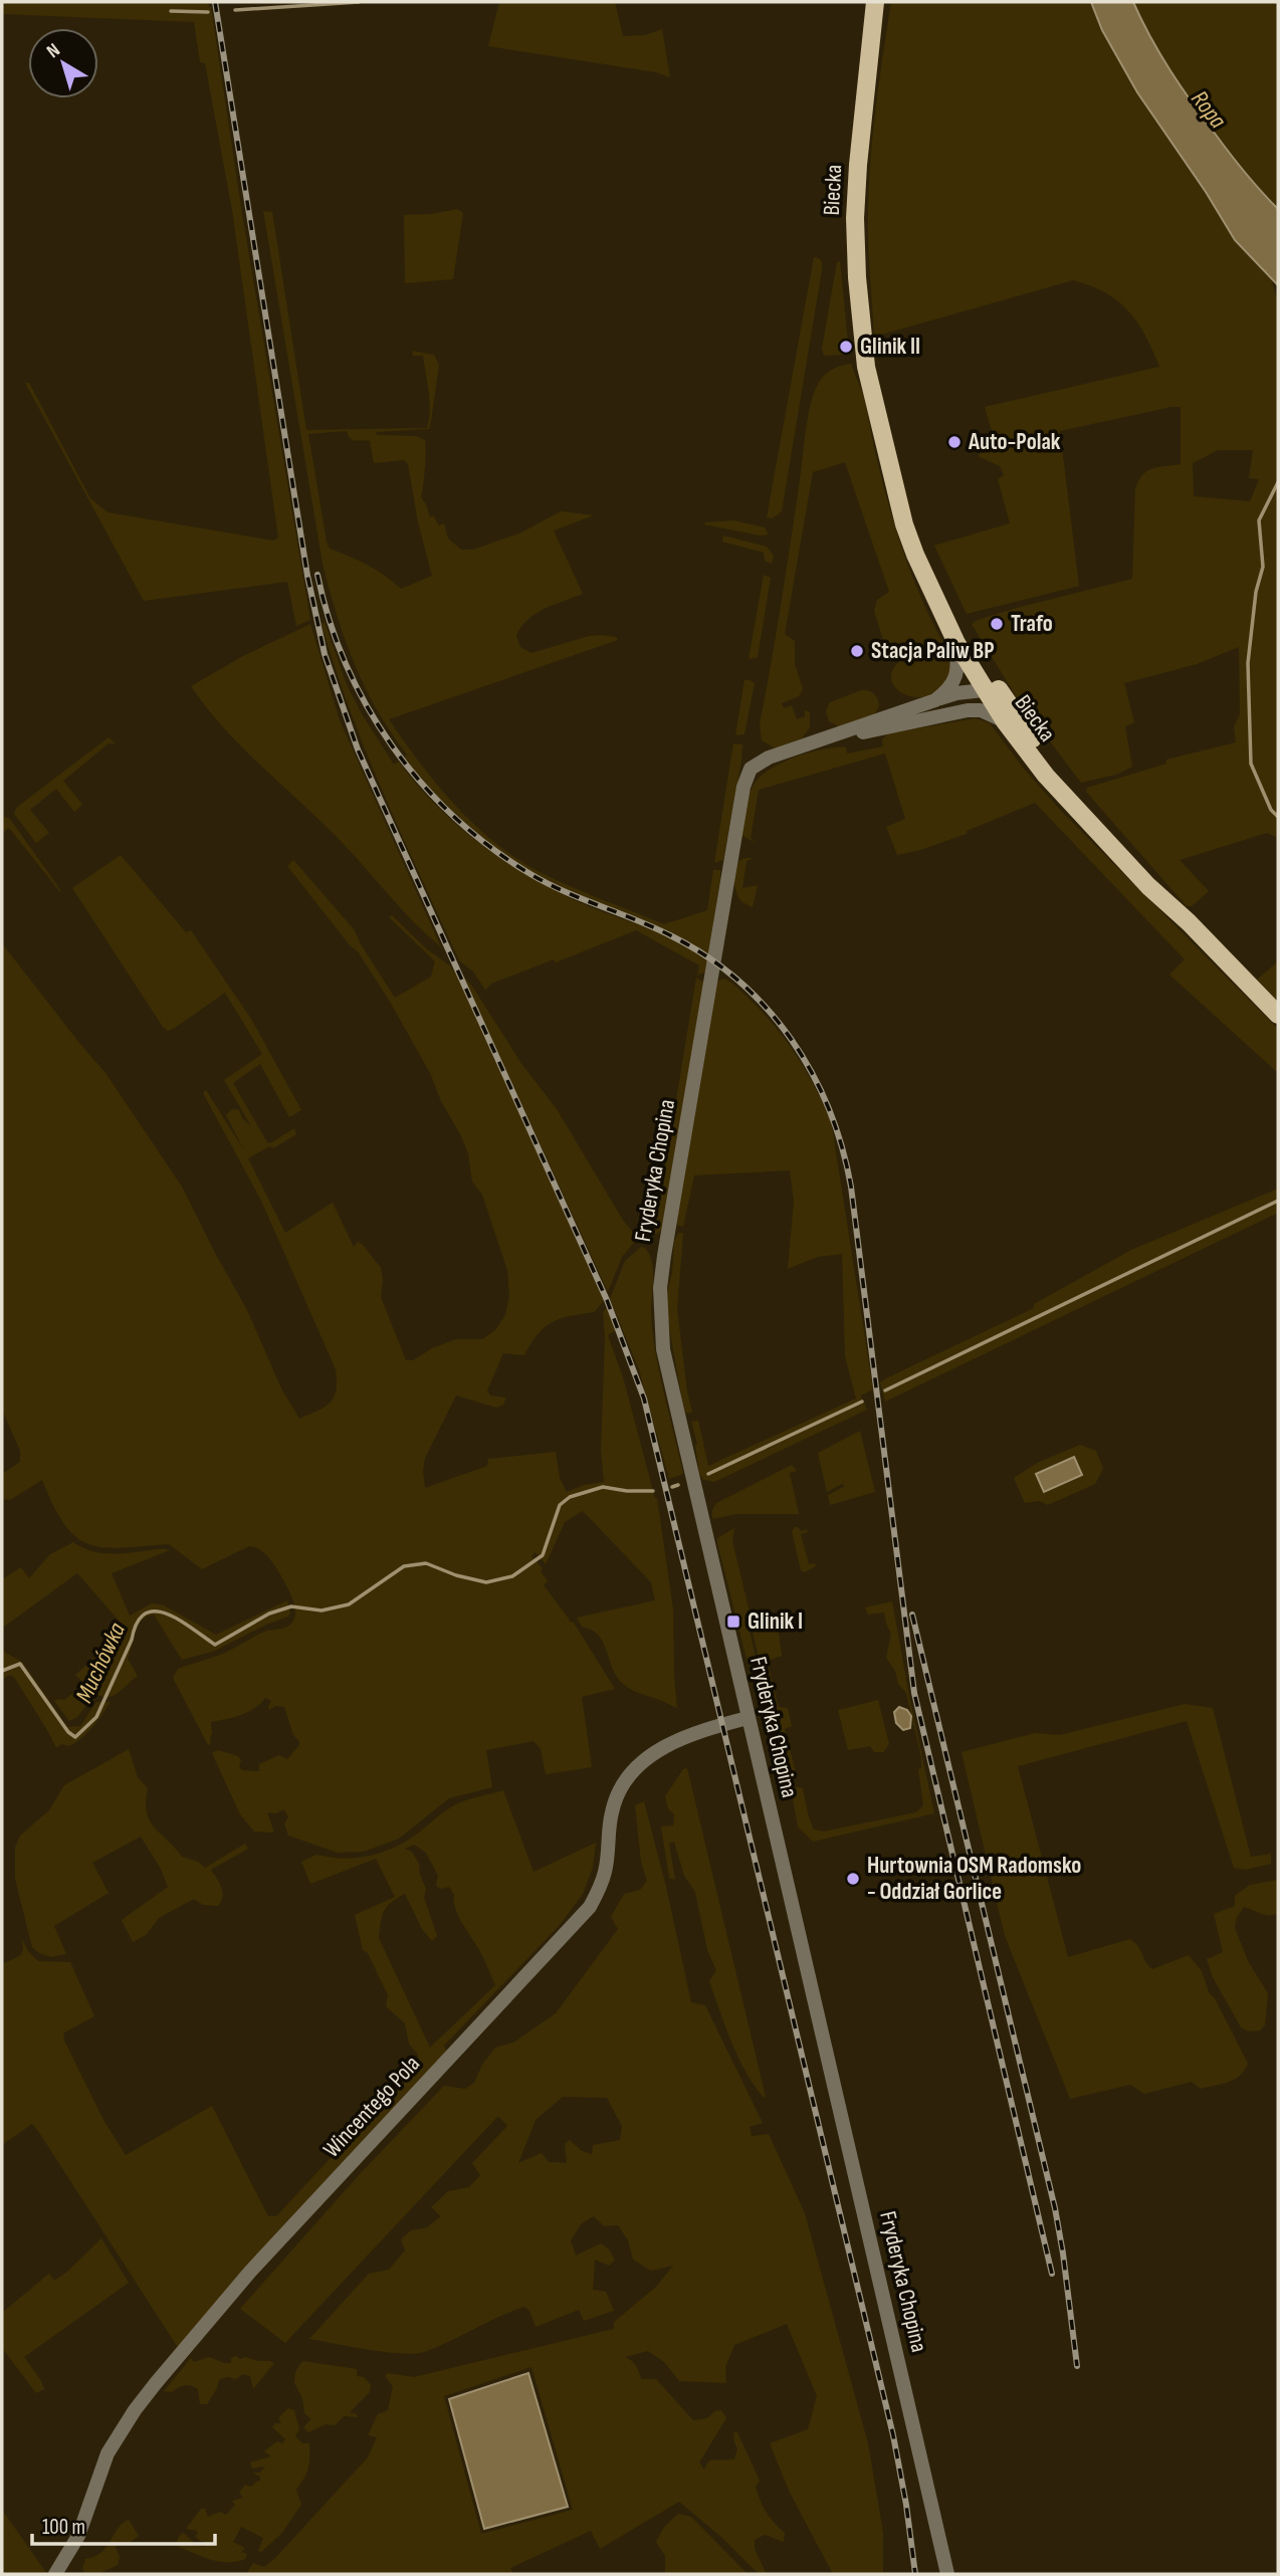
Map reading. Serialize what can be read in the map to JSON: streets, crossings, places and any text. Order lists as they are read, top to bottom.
{
  "streets": {
    "main road": ["Biecka"],
    "street": ["Fryderyka Chopina", "Wincentego Pola"]
  },
  "crossings": [
    ["Biecka", "Fryderyka Chopina"],
    ["Fryderyka Chopina", "Wincentego Pola"]
  ],
  "water": ["Ropa", "Muchówka"],
  "places": {
    "other": [
      "Glinik II",
      "Auto-Polak",
      "Trafo",
      "Stacja Paliw BP",
      "Hurtownia OSM Radomsko - Oddział Gorlice"
    ],
    "transit": ["Glinik I"]
  },
  "scale_bar": "100 m",
  "north": "top left"
}
